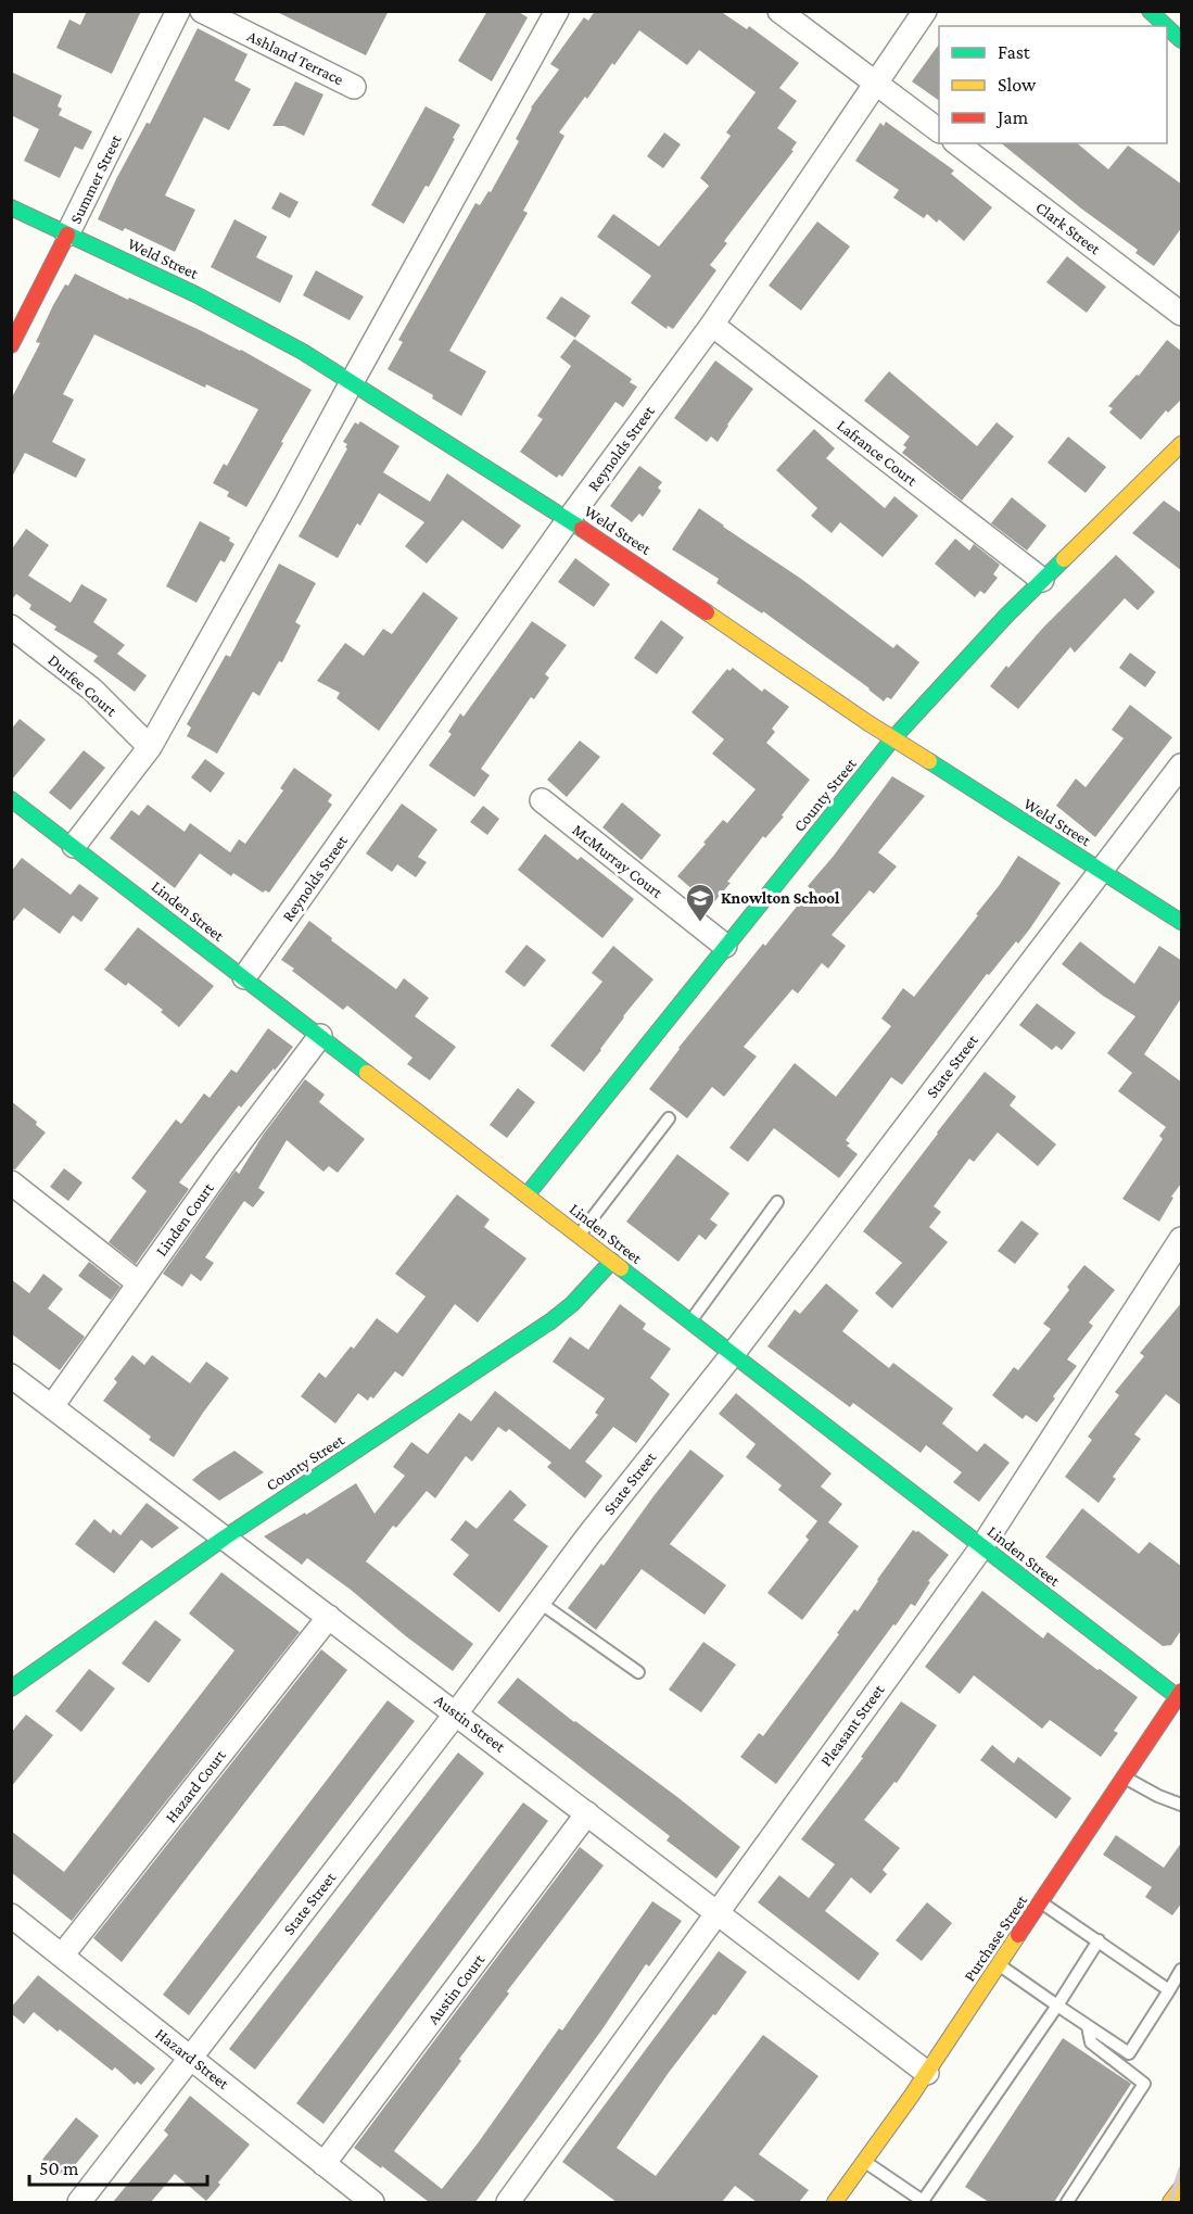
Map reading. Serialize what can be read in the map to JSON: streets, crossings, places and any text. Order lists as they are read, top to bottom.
{
  "streets": {
    "main road": [
      "Summer Street",
      "Weld Street",
      "County Street",
      "Linden Street",
      "Purchase Street"
    ],
    "street": [
      "Ashland Terrace",
      "Clark Street",
      "Reynolds Street",
      "Lafrance Court",
      "Durfee Court",
      "McMurray Court",
      "State Street",
      "Linden Court",
      "Austin Street",
      "Pleasant Street",
      "Hazard Court",
      "Austin Court",
      "Hazard Street"
    ]
  },
  "crossings": [
    ["Summer Street", "Weld Street"],
    ["Weld Street", "Reynolds Street"],
    ["Weld Street", "County Street"],
    ["Weld Street", "State Street"],
    ["Reynolds Street", "Lafrance Court"],
    ["Reynolds Street", "Linden Street"],
    ["Lafrance Court", "County Street"],
    ["County Street", "McMurray Court"],
    ["County Street", "Linden Street"],
    ["County Street", "Austin Street"],
    ["Linden Street", "State Street"],
    ["Linden Street", "Linden Court"],
    ["Linden Street", "Pleasant Street"],
    ["Linden Street", "Purchase Street"],
    ["State Street", "Austin Street"],
    ["State Street", "Hazard Street"],
    ["Linden Court", "Austin Street"],
    ["Austin Street", "Pleasant Street"],
    ["Austin Street", "Hazard Court"],
    ["Austin Street", "Purchase Street"],
    ["Austin Street", "Austin Court"],
    ["Hazard Court", "Hazard Street"],
    ["Austin Court", "Hazard Street"]
  ],
  "places": {
    "school or university": ["Knowlton School"]
  },
  "legend": ["Fast", "Slow", "Jam"],
  "scale_bar": "50 m"
}
